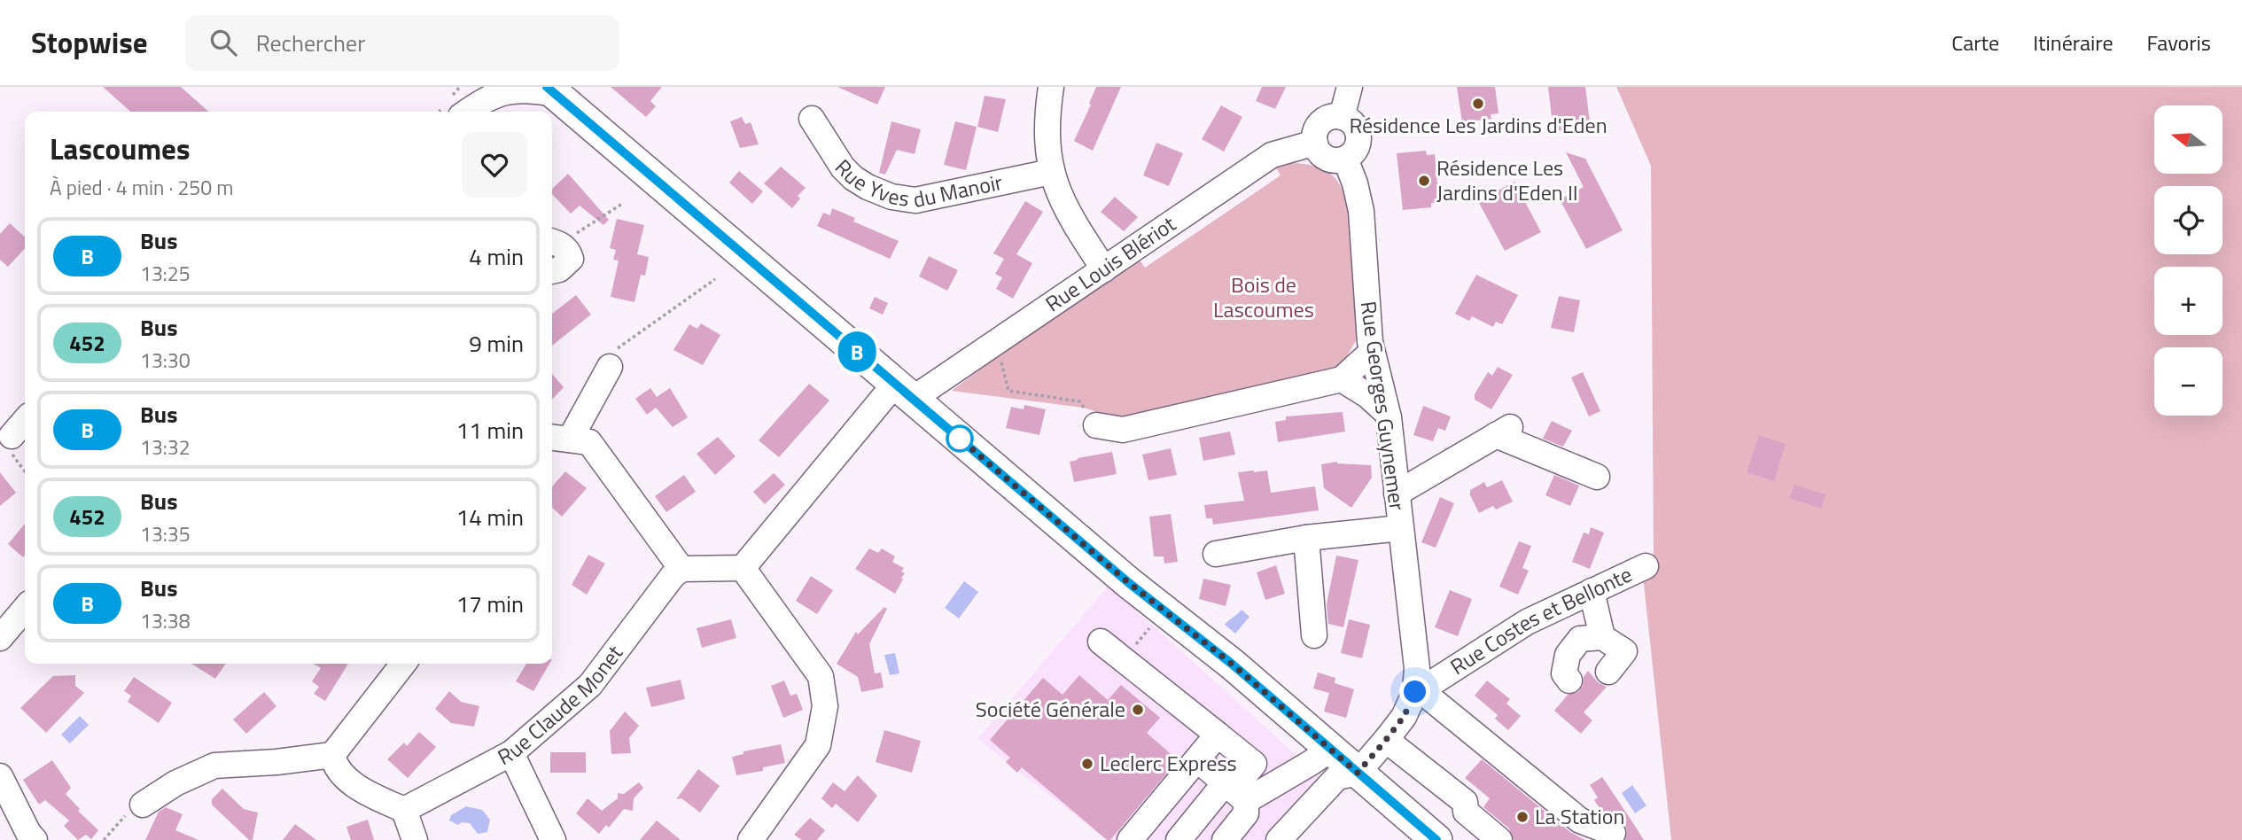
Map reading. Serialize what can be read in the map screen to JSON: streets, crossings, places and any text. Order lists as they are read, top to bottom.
{
  "streets": {
    "street": [
      "Rue Yves du Manoir",
      "Rue Louis Blériot",
      "Rue Georges Guynemer",
      "Rue Costes et Bellonte",
      "Rue Claude Monet"
    ]
  },
  "crossings": [
    ["Rue Louis Blériot", "Rue Georges Guynemer"],
    ["Rue Georges Guynemer", "Rue Costes et Bellonte"]
  ],
  "parks": ["Bois de Lascoumes"],
  "places": [
    "Résidence Les Jardins d'Eden",
    "Résidence Les Jardins d'Eden II",
    "Société Générale",
    "Leclerc Express",
    "La Station"
  ],
  "lines": ["bus line B"],
  "north": "left",
  "page": {
    "header": "Stopwise",
    "search": "Rechercher",
    "nav": ["Carte", "Itinéraire", "Favoris"],
    "on_map": "B",
    "map_buttons": ["+", "−"],
    "heading": ["Lascoumes", "À pied · 4 min · 250 m"],
    "list": [
      {
        "mark": "B",
        "name": "Bus",
        "note": "13:25",
        "value": "4 min"
      },
      {
        "mark": "452",
        "name": "Bus",
        "note": "13:30",
        "value": "9 min"
      },
      {
        "mark": "B",
        "name": "Bus",
        "note": "13:32",
        "value": "11 min"
      },
      {
        "mark": "452",
        "name": "Bus",
        "note": "13:35",
        "value": "14 min"
      },
      {
        "mark": "B",
        "name": "Bus",
        "note": "13:38",
        "value": "17 min"
      }
    ]
  }
}
